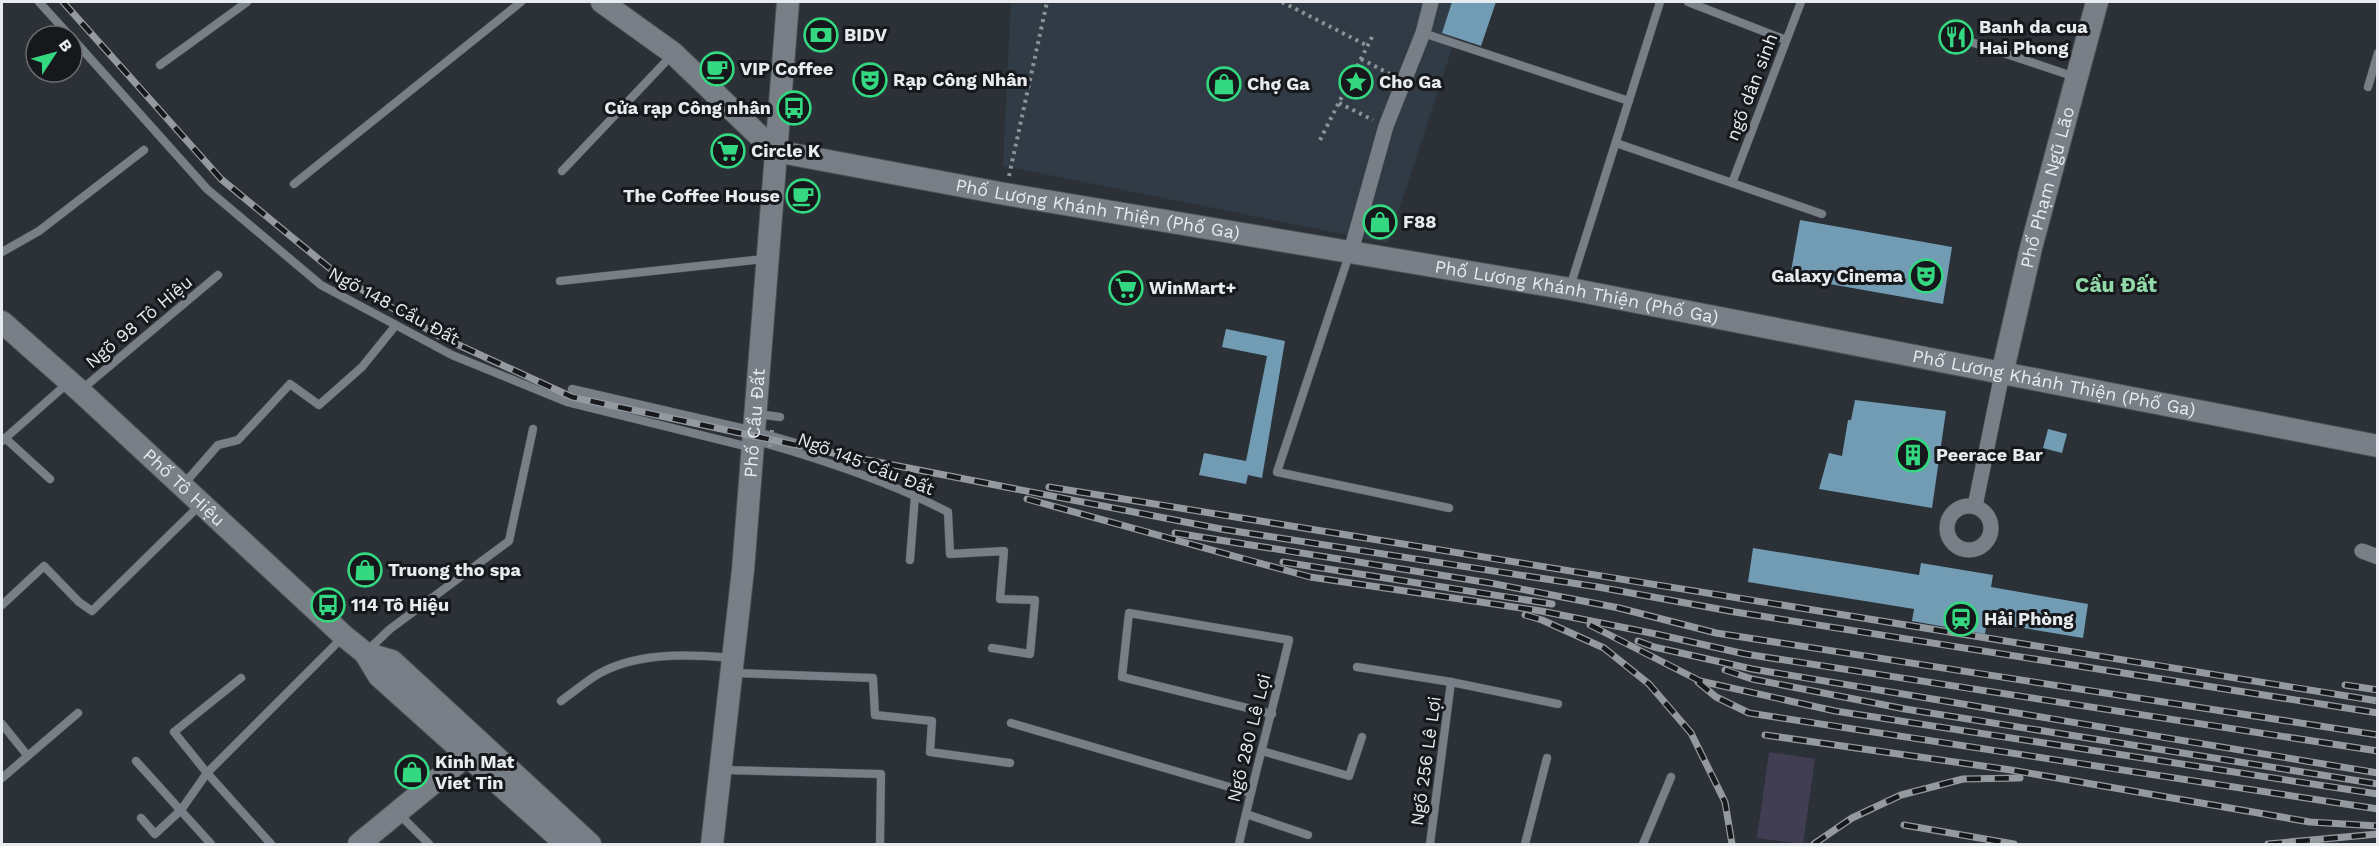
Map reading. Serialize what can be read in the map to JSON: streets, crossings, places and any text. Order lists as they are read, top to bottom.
{
  "streets": {
    "main road": [
      "Phố Phạm Ngũ Lão",
      "Phố Lương Khánh Thiện (Phố Ga)",
      "Phố Cầu Đất",
      "Phố Tô Hiệu"
    ],
    "lane": [
      "ngõ dân sinh",
      "Ngõ 148 Cầu Đất",
      "Ngõ 98 Tô Hiệu",
      "Ngõ 145 Cầu Đất",
      "Ngõ 280 Lê Lợi",
      "Ngõ 256 Lê Lợi"
    ]
  },
  "crossings": [
    ["Phố Phạm Ngũ Lão", "Phố Lương Khánh Thiện (Phố Ga)"],
    ["Phố Lương Khánh Thiện (Phố Ga)", "Phố Cầu Đất"],
    ["Ngõ 148 Cầu Đất", "Phố Cầu Đất"],
    ["Ngõ 148 Cầu Đất", "Ngõ 145 Cầu Đất"],
    ["Ngõ 98 Tô Hiệu", "Phố Tô Hiệu"],
    ["Phố Cầu Đất", "Ngõ 145 Cầu Đất"]
  ],
  "districts": ["Cầu Đất"],
  "places": {
    "bank": ["BIDV"],
    "restaurant": ["Banh da cua Hai Phong"],
    "cafe": ["VIP Coffee", "The Coffee House"],
    "theatre": ["Rạp Công Nhân", "Galaxy Cinema"],
    "place": ["Cho Ga"],
    "shop": [
      "Chợ Ga",
      "F88",
      "Truong tho spa",
      "Kinh Mat Viet Tin"
    ],
    "bus stop": ["Cửa rạp Công nhân", "114 Tô Hiệu"],
    "supermarket": ["Circle K", "WinMart+"],
    "building": ["Peerace Bar"],
    "station": ["Hải Phòng"]
  },
  "north": "top right"
}
